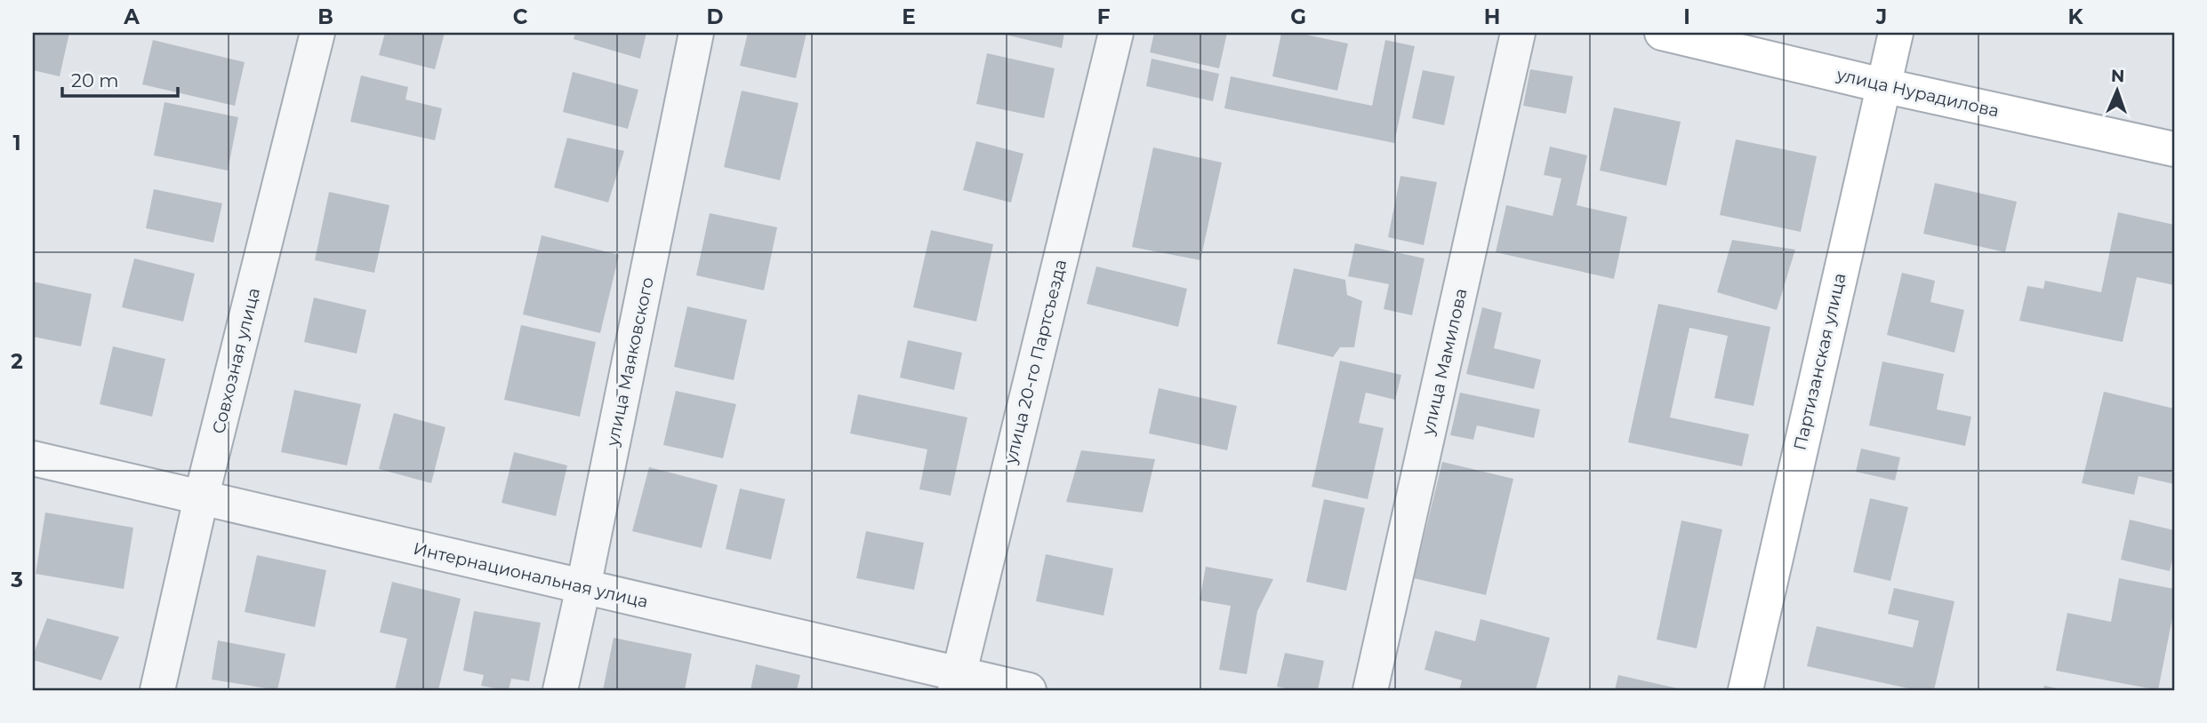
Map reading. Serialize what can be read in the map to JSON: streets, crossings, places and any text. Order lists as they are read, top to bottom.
{
  "streets": {
    "street": [
      "улица Нурадилова",
      "Совхозная улица",
      "улица Маяковского",
      "улица 20-го Партсъезда",
      "улица Мамилова",
      "Партизанская улица",
      "Интернациональная улица"
    ]
  },
  "crossings": [
    ["улица Нурадилова", "Партизанская улица"],
    ["Совхозная улица", "Интернациональная улица"],
    ["улица Маяковского", "Интернациональная улица"],
    ["улица 20-го Партсъезда", "Интернациональная улица"]
  ],
  "scale_bar": "20 m",
  "north": "top",
  "grid": {
    "columns": [
      "A",
      "B",
      "C",
      "D",
      "E",
      "F",
      "G",
      "H",
      "I",
      "J",
      "K"
    ],
    "rows": ["1", "2", "3"]
  }
}
